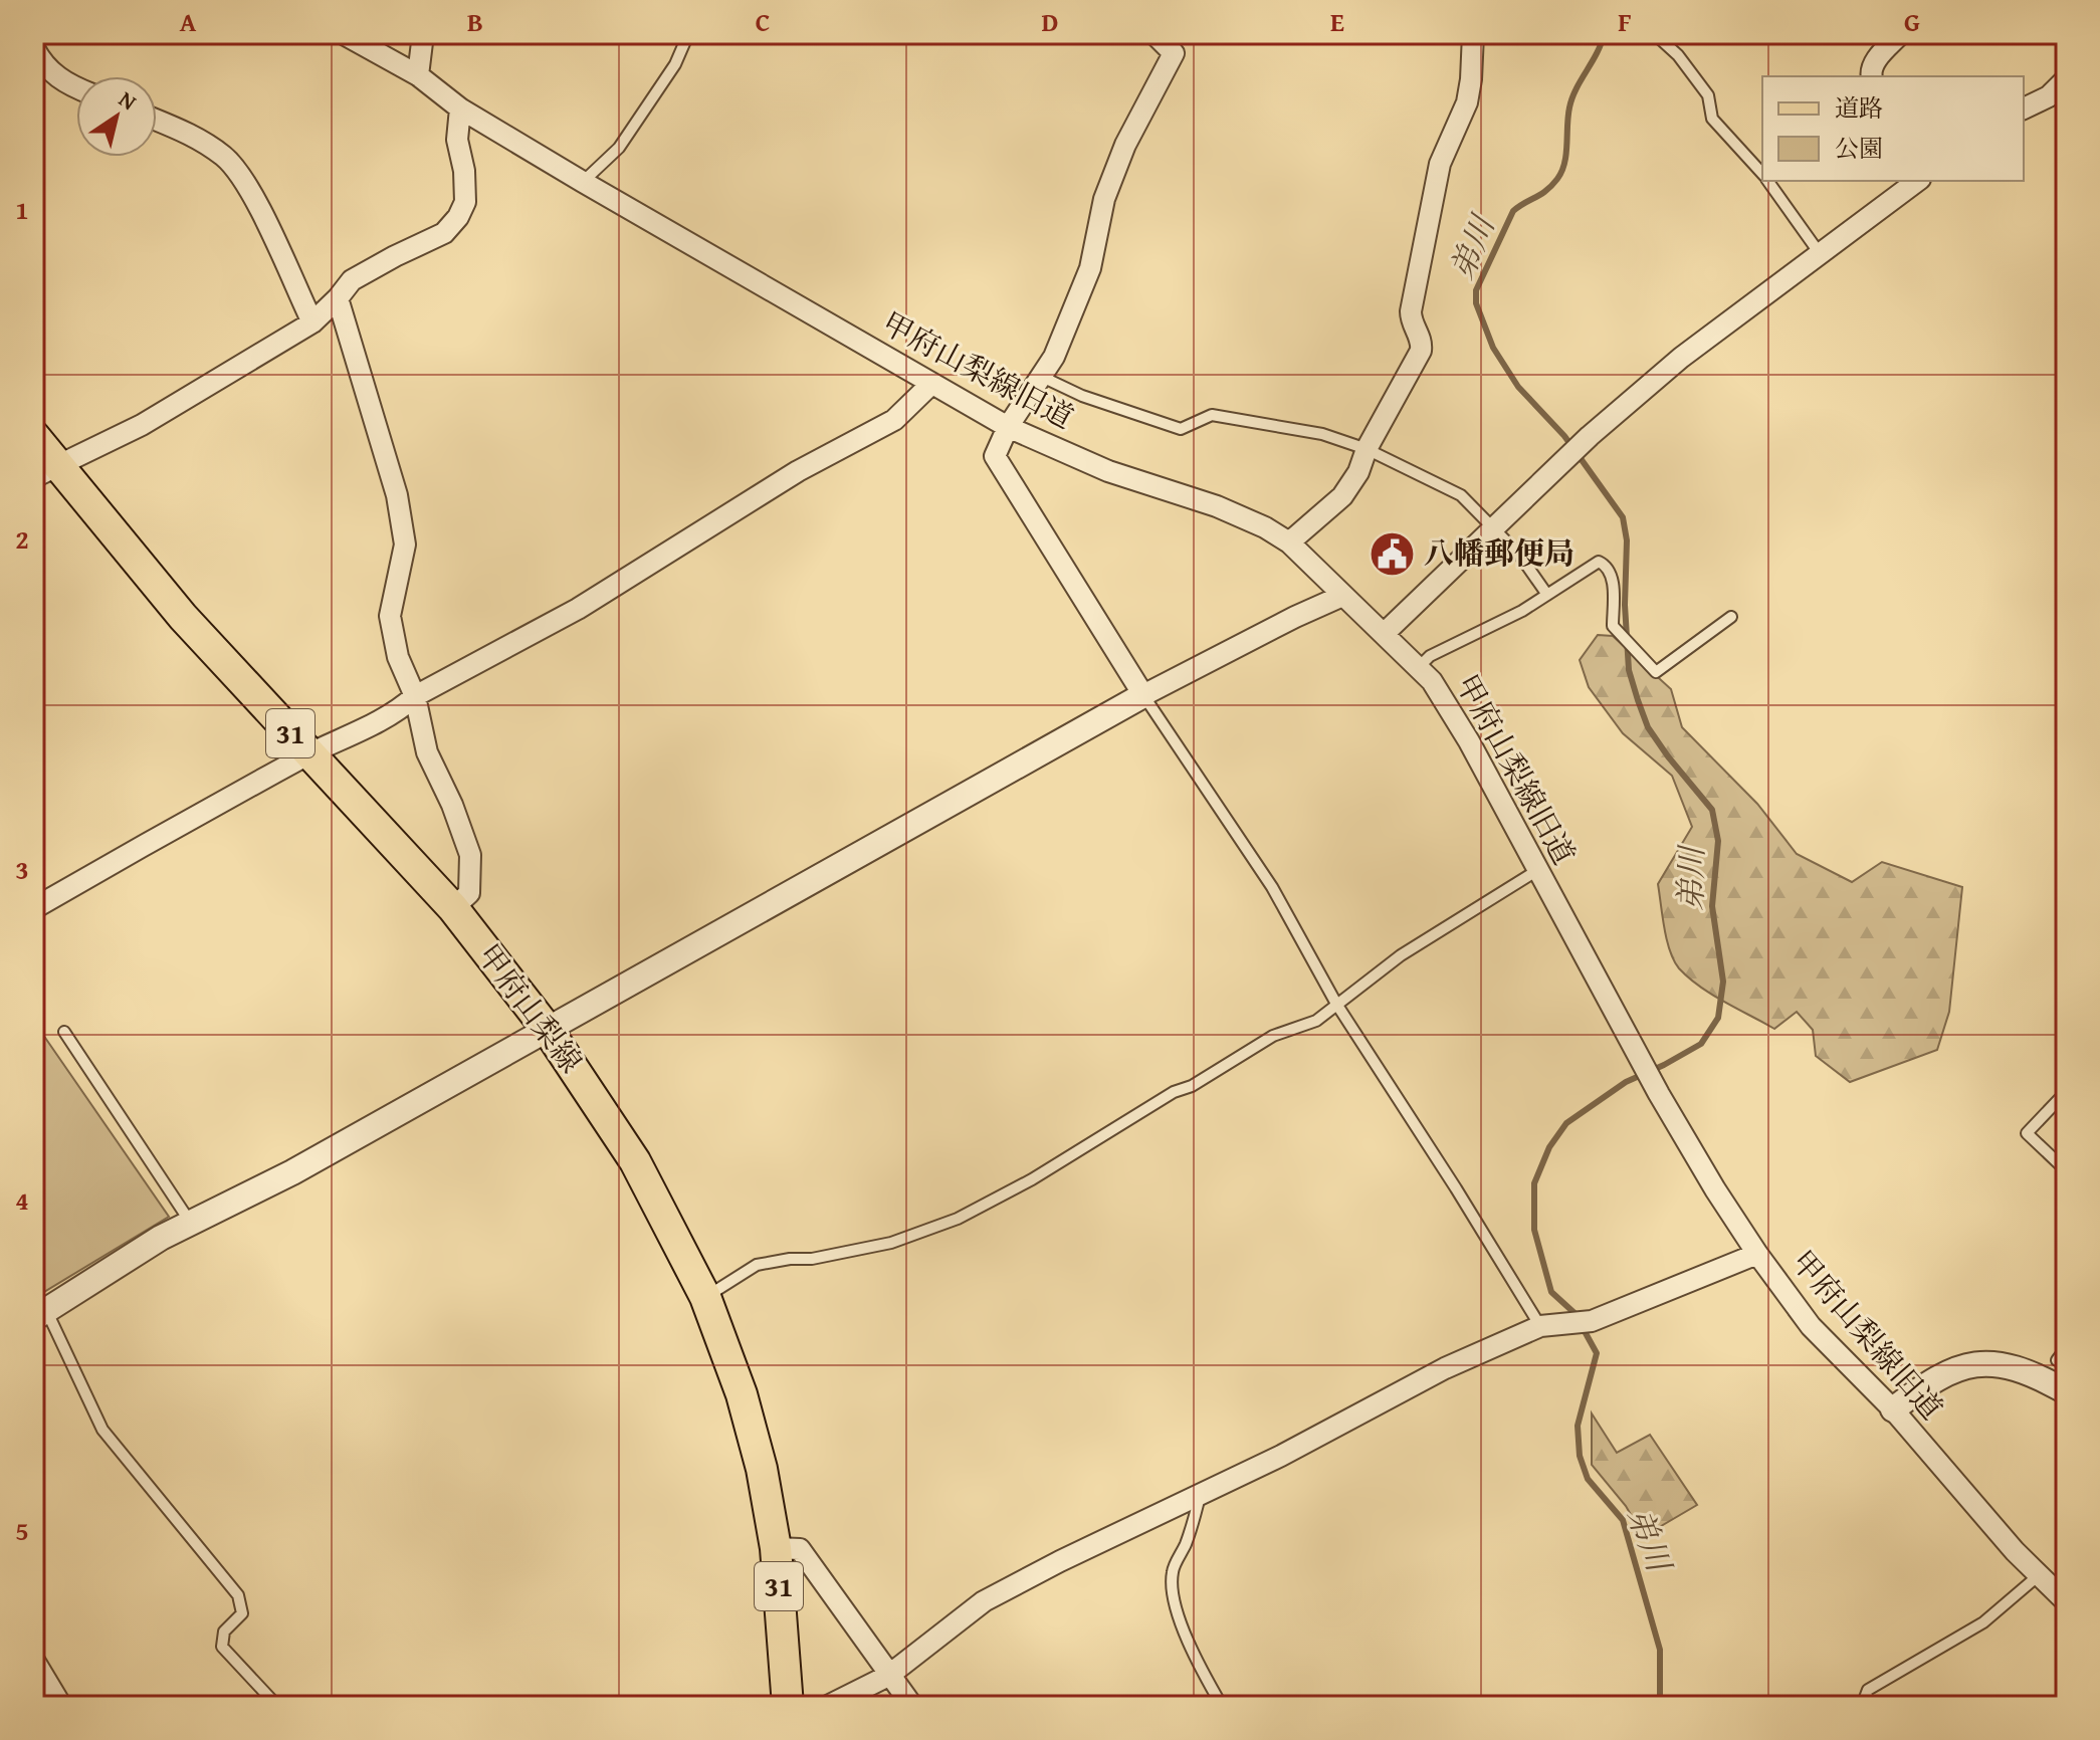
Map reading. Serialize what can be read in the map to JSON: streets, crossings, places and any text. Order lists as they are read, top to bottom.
{
  "streets": {
    "main road": ["31", "甲府山梨線"],
    "street": ["甲府山梨線旧道"]
  },
  "water": ["弟川"],
  "places": {
    "public building": ["八幡郵便局"]
  },
  "legend": ["道路", "公園"],
  "north": "top right",
  "grid": {
    "columns": [
      "A",
      "B",
      "C",
      "D",
      "E",
      "F",
      "G"
    ],
    "rows": [
      "1",
      "2",
      "3",
      "4",
      "5"
    ]
  }
}
